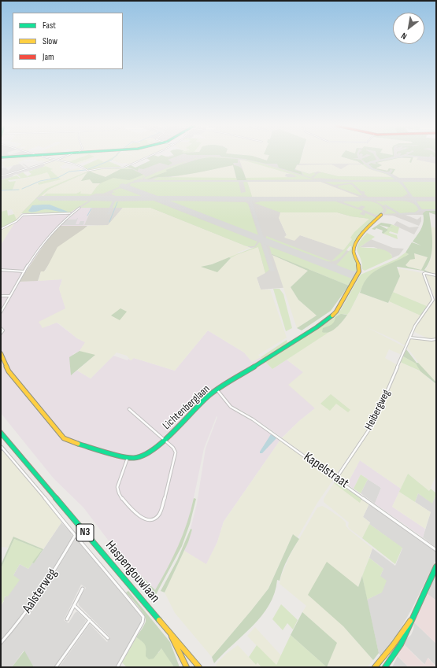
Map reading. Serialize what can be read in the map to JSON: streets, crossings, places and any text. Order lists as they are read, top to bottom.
{
  "streets": {
    "street": [
      "Lichtenberglaan",
      "Heibergweg",
      "Kapelstraat",
      "N3",
      "Haspengouwlaan",
      "Aalsterweg"
    ]
  },
  "crossings": [
    ["Lichtenberglaan", "Kapelstraat"],
    ["Heibergweg", "Kapelstraat"]
  ],
  "legend": ["Fast", "Slow", "Jam"],
  "north": "bottom left"
}
